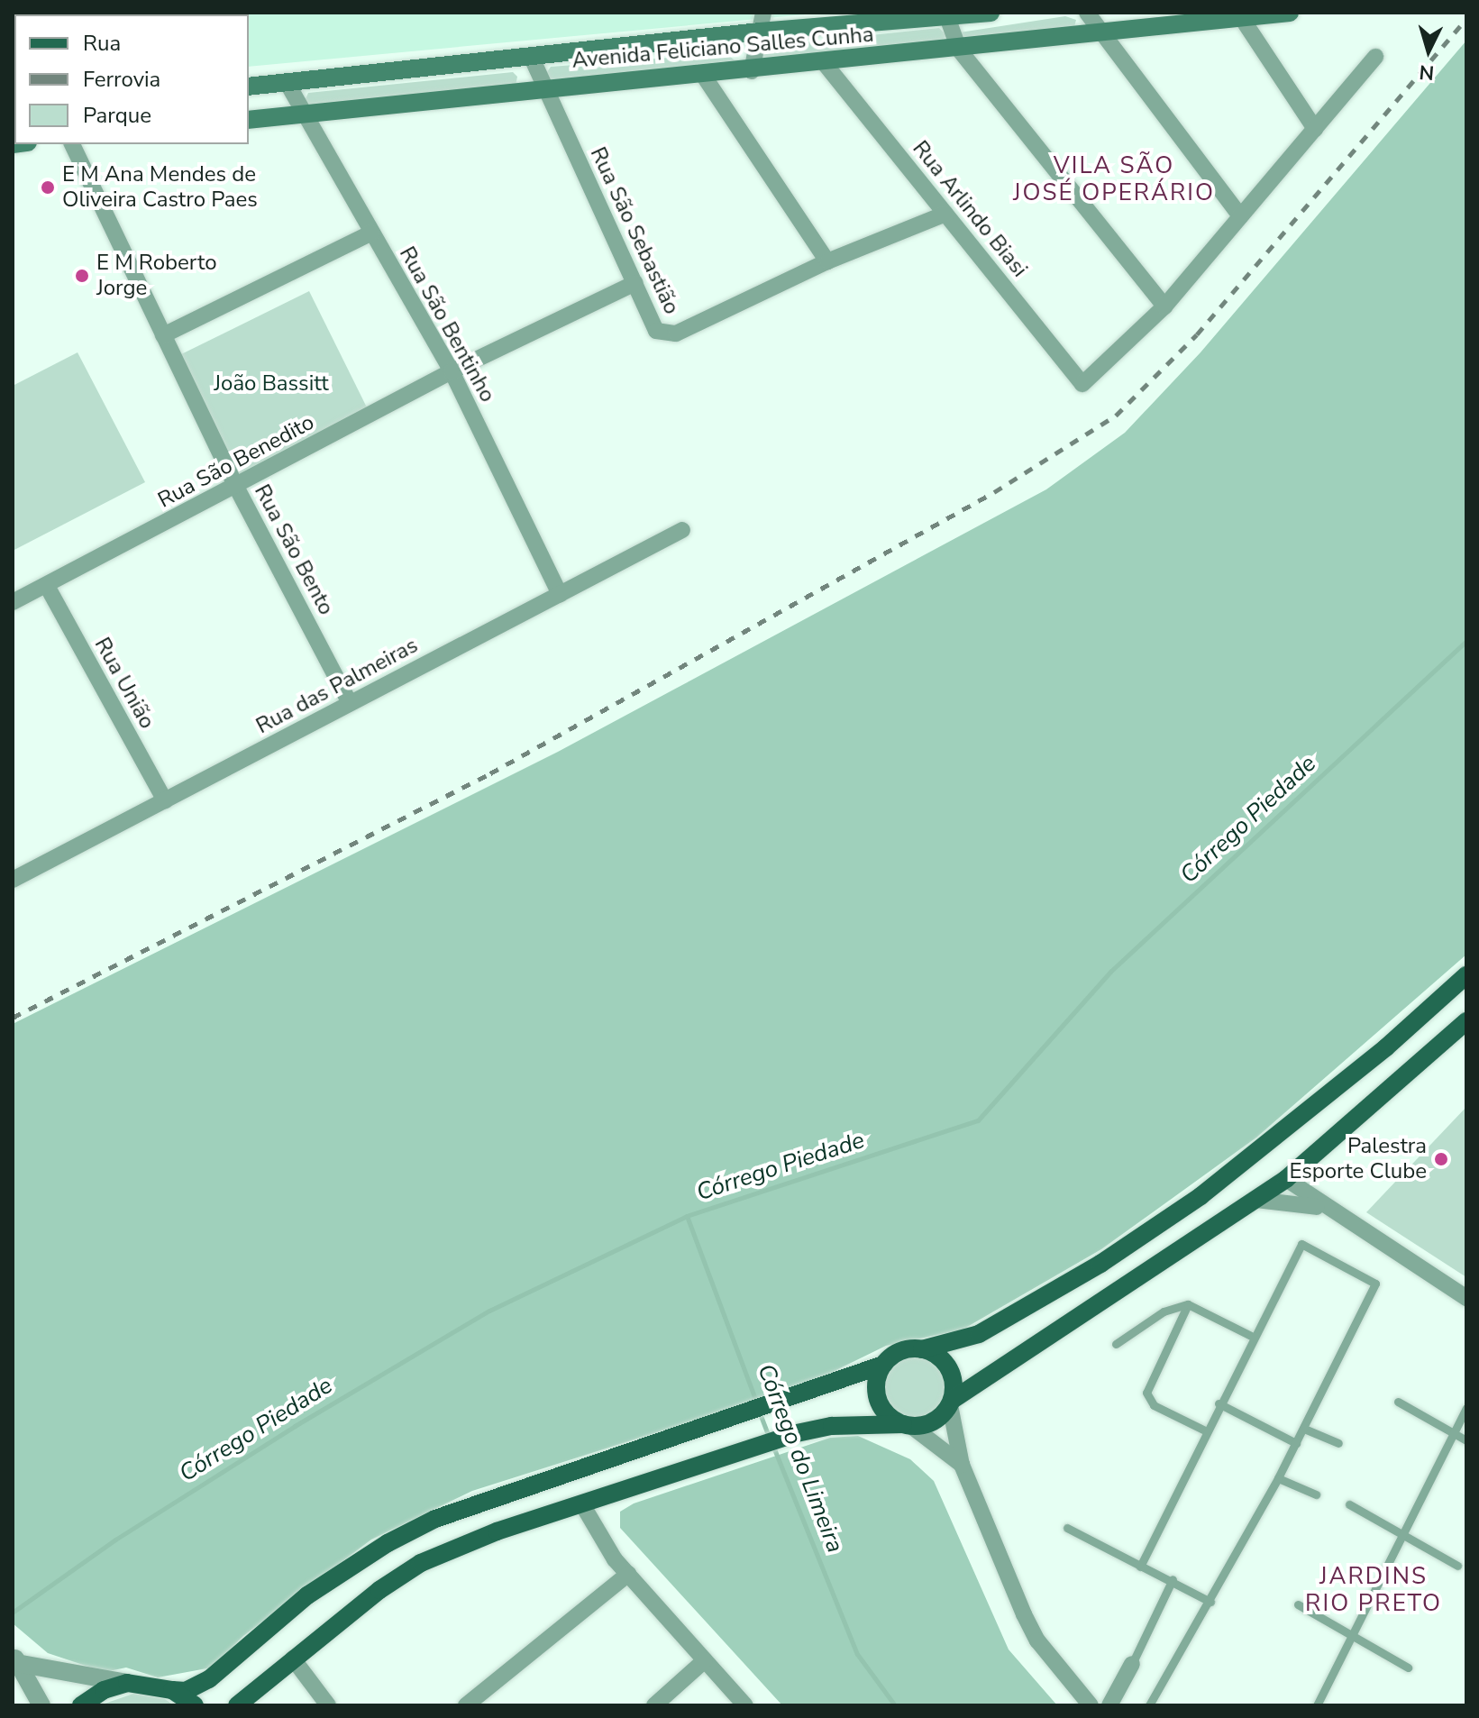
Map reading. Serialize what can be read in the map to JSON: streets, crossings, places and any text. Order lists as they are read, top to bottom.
{
  "streets": {
    "main road": ["Avenida Feliciano Salles Cunha"],
    "street": [
      "Rua Arlindo Biasi",
      "Rua São Sebastião",
      "Rua São Bentinho",
      "Rua São Benedito",
      "Rua São Bento",
      "Rua União",
      "Rua das Palmeiras"
    ]
  },
  "crossings": [
    ["Avenida Feliciano Salles Cunha", "Rua Arlindo Biasi"],
    ["Avenida Feliciano Salles Cunha", "Rua São Sebastião"],
    ["Avenida Feliciano Salles Cunha", "Rua São Bentinho"],
    ["Rua São Sebastião", "Rua São Benedito"],
    ["Rua São Bentinho", "Rua São Benedito"],
    ["Rua São Bentinho", "Rua das Palmeiras"],
    ["Rua São Benedito", "Rua São Bento"],
    ["Rua São Benedito", "Rua União"],
    ["Rua São Bento", "Rua das Palmeiras"],
    ["Rua União", "Rua das Palmeiras"]
  ],
  "districts": ["VILA SÃO JOSÉ OPERÁRIO", "JARDINS RIO PRETO"],
  "water": ["Córrego Piedade", "Córrego do Limeira"],
  "parks": ["João Bassitt"],
  "places": ["E M Ana Mendes de Oliveira Castro Paes", "E M Roberto Jorge", "Palestra Esporte Clube"],
  "legend": ["Rua", "Ferrovia", "Parque"],
  "north": "bottom"
}
